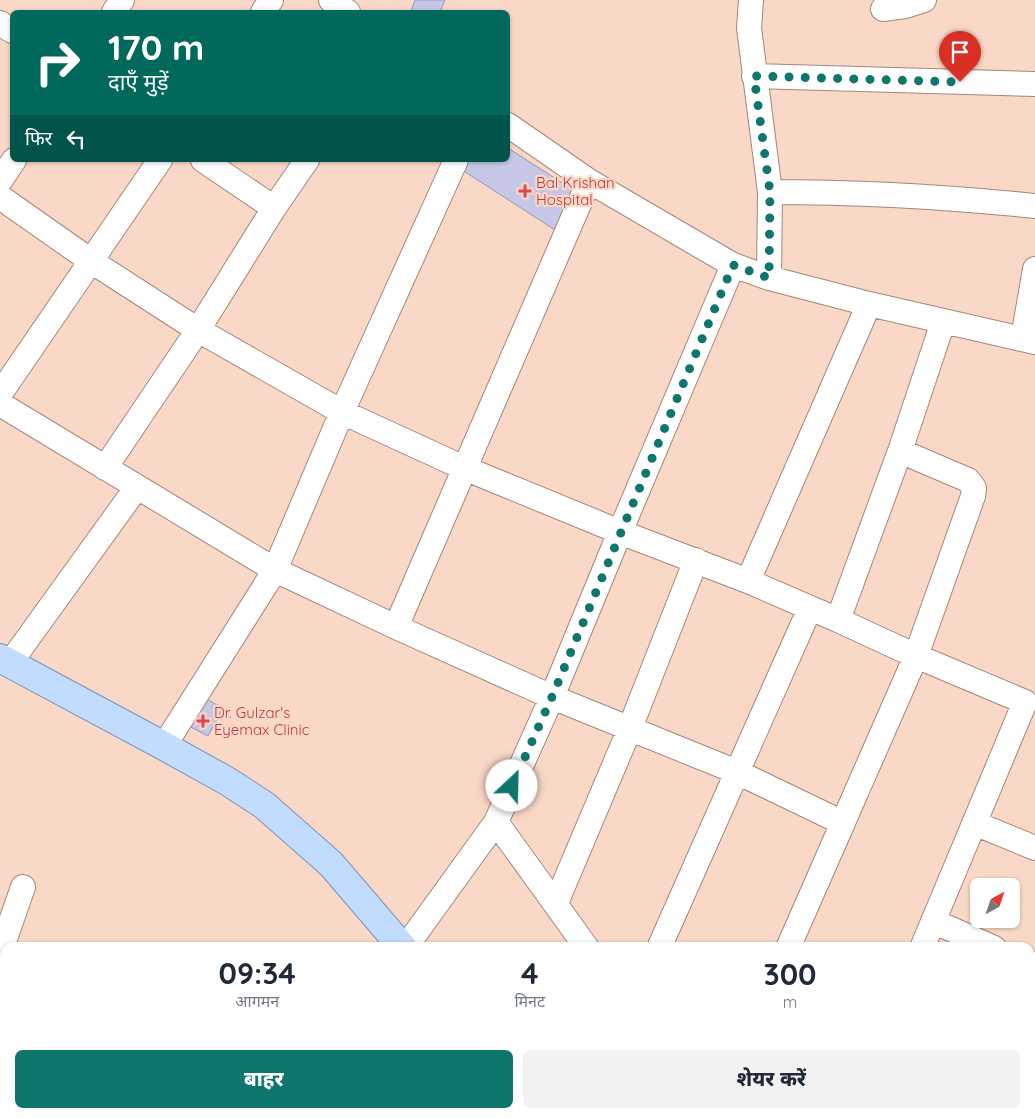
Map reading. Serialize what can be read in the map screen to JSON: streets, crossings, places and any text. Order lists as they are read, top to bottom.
{
  "places": {
    "health": ["Bal Krishan Hospital", "Dr. Gulzar's Eyemax Clinic"]
  },
  "north": "top right",
  "page": {
    "turn": ["170 m", "दाएँ मुड़ें"],
    "then": "फिर",
    "eta": [
      "09:34",
      "आगमन",
      "4",
      "मिनट",
      "300",
      "m"
    ],
    "buttons": ["बाहर", "शेयर करें"]
  }
}
